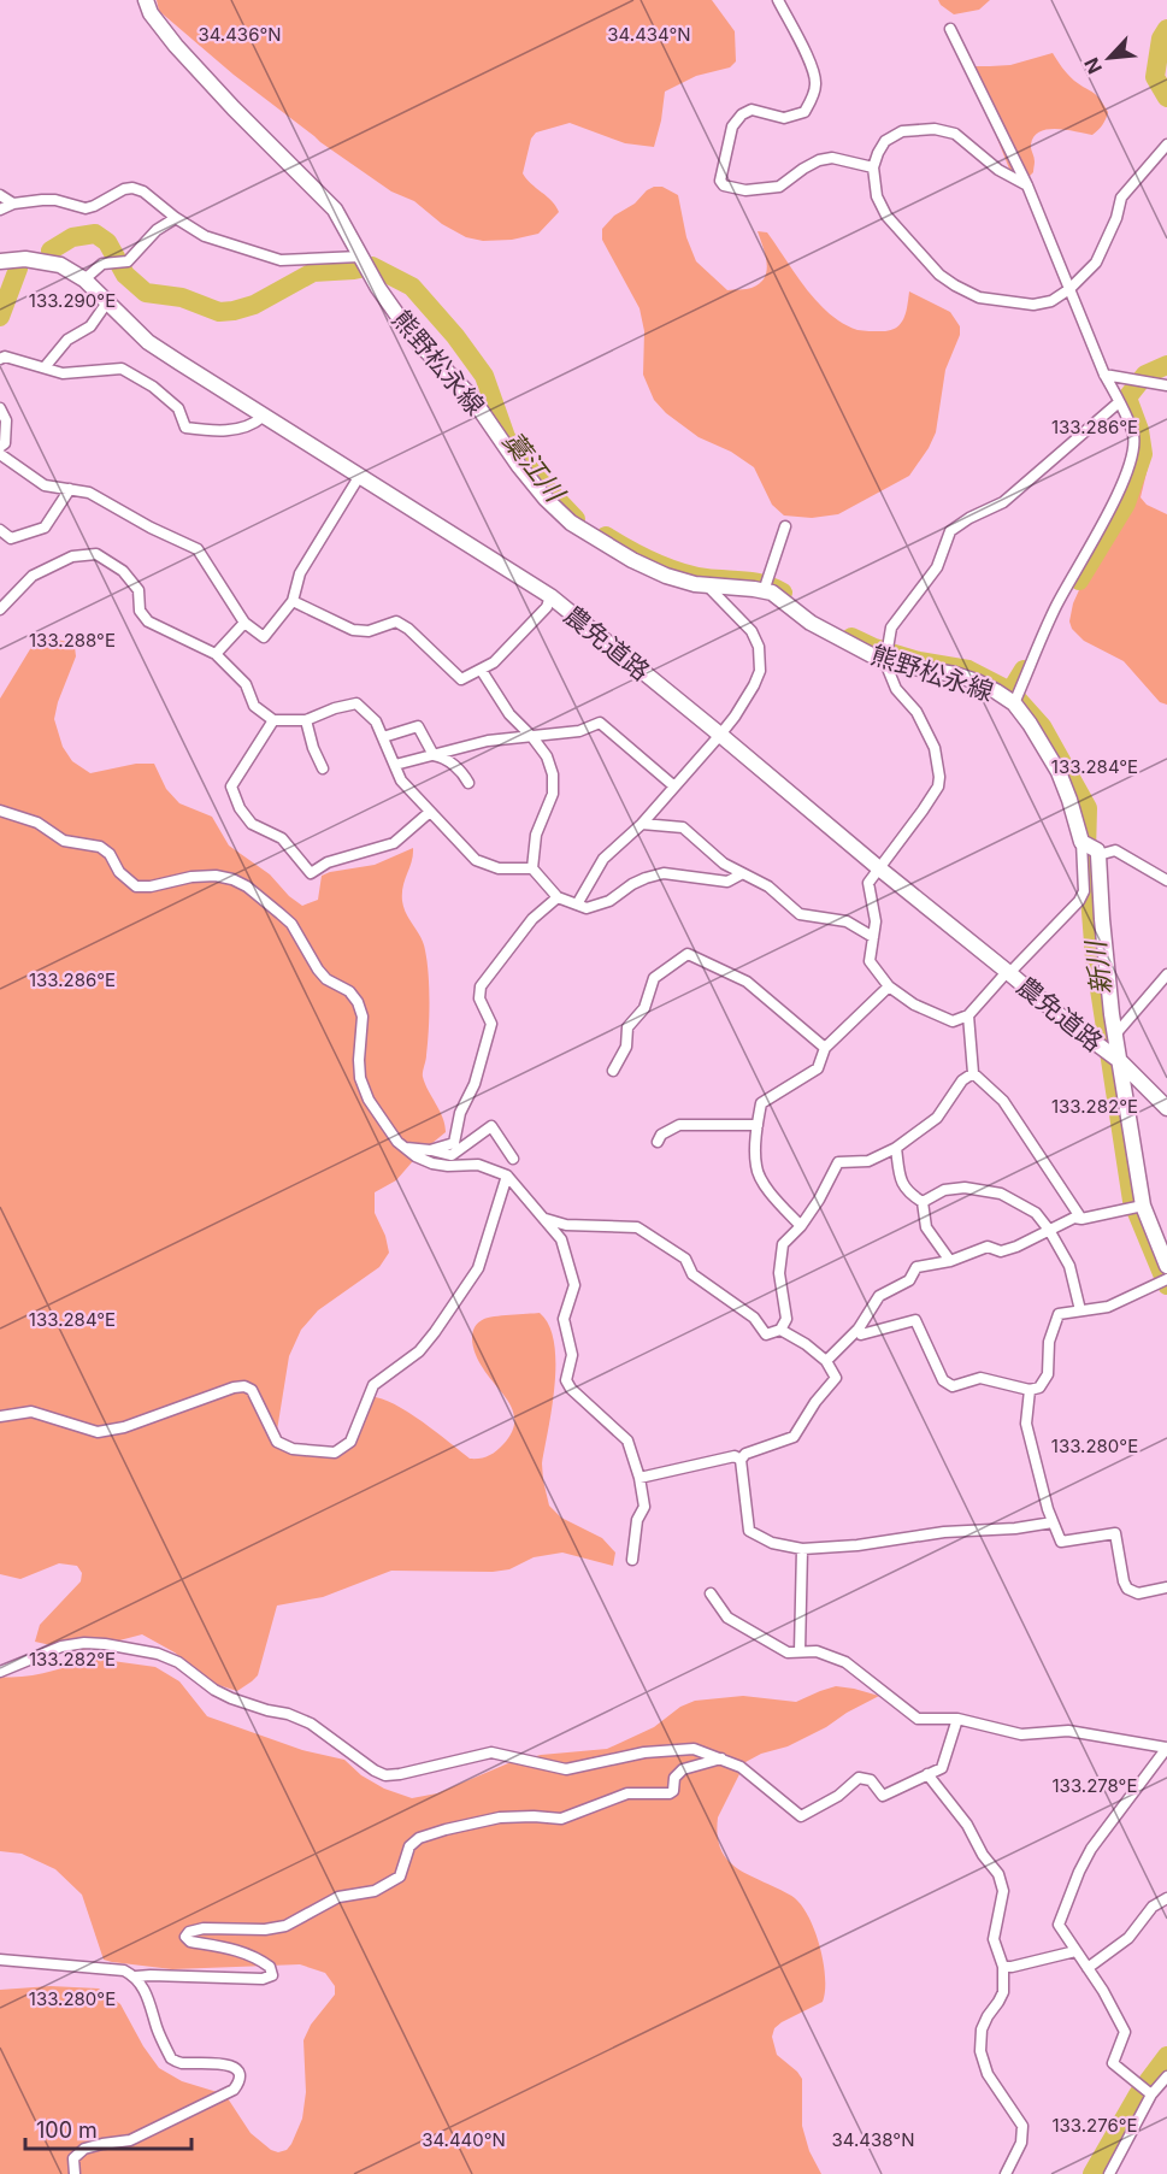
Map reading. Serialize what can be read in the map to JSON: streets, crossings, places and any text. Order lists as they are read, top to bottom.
{
  "streets": {
    "main road": ["熊野松永線", "農免道路"]
  },
  "crossings": [
    ["熊野松永線", "農免道路"]
  ],
  "water": ["藁江川", "新川"],
  "scale_bar": "100 m",
  "north": "bottom left",
  "coordinates": [
    "34.434°N",
    "34.436°N",
    "133.290°E",
    "133.286°E",
    "133.288°E",
    "133.284°E",
    "133.282°E",
    "133.280°E",
    "133.278°E",
    "133.276°E",
    "34.440°N",
    "34.438°N"
  ]
}
